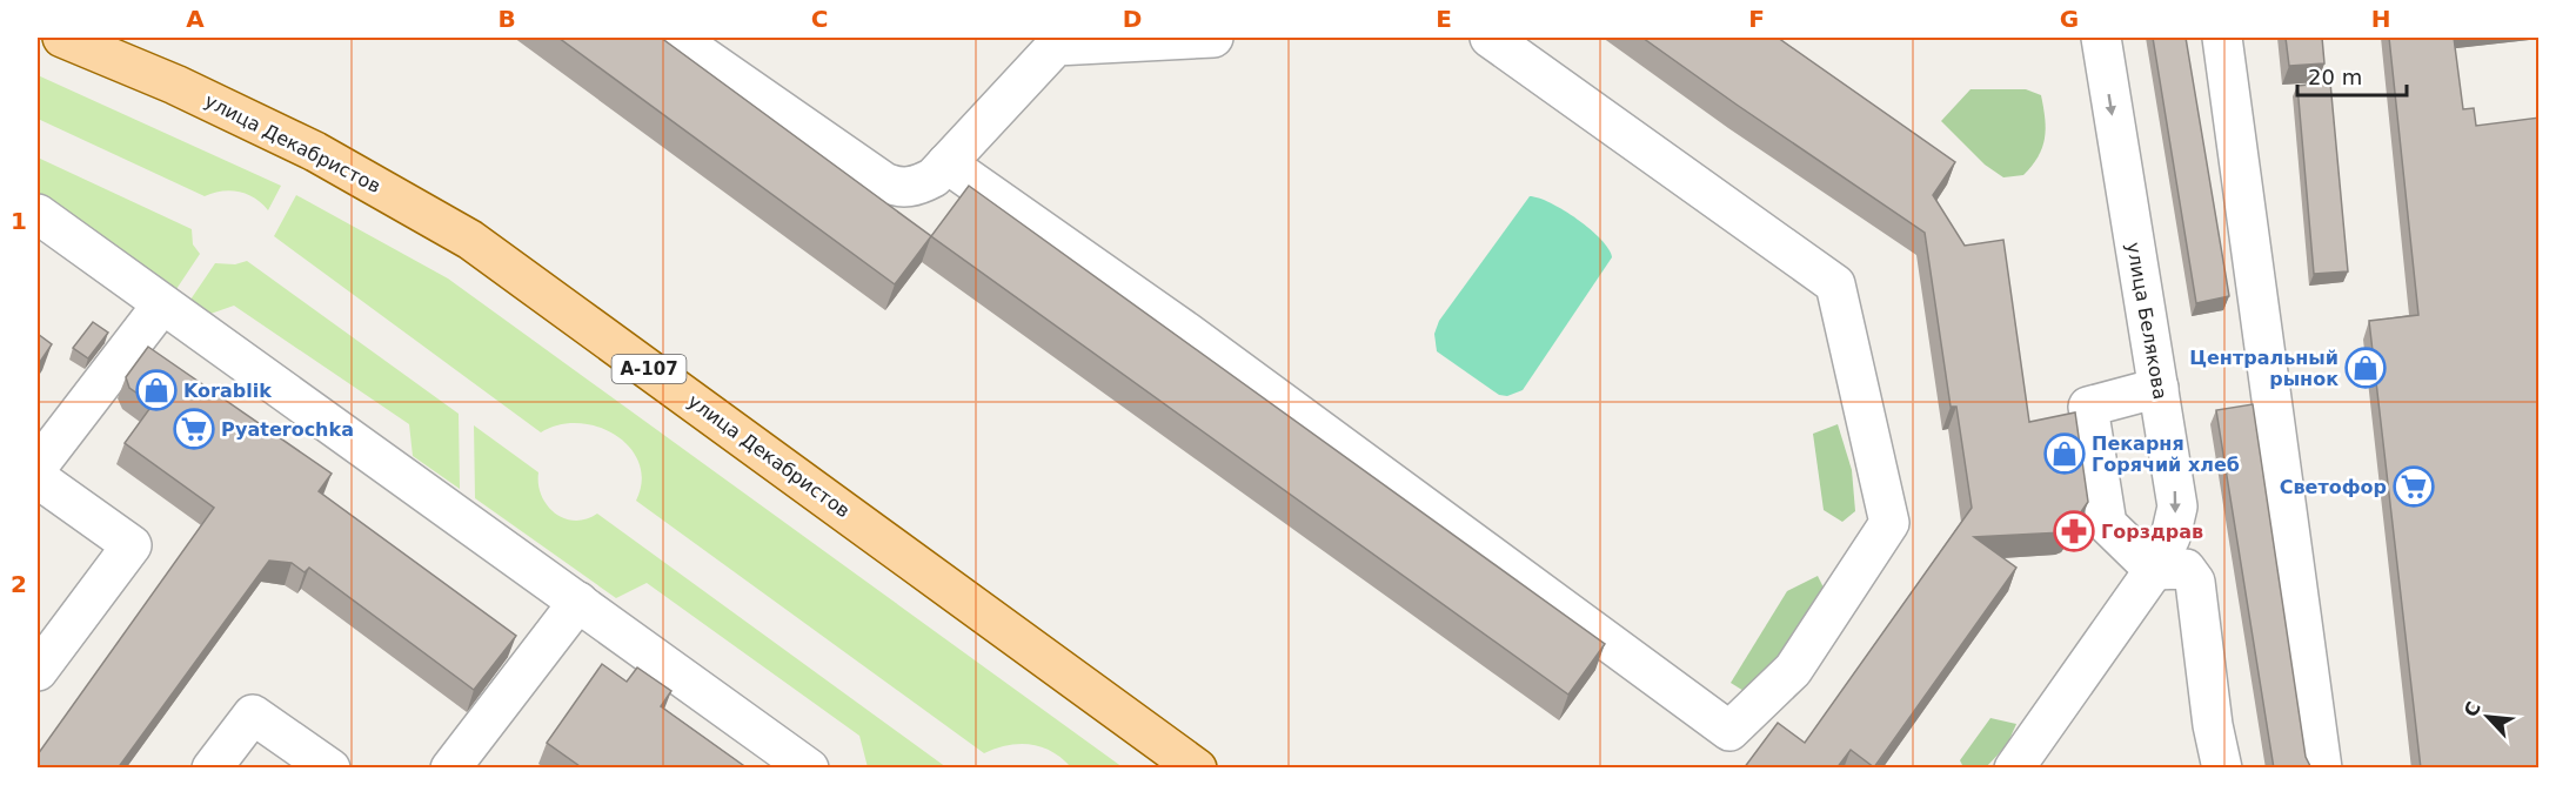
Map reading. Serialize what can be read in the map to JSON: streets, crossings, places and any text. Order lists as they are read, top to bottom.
{
  "streets": {
    "main road": ["улица Декабристов", "А-107"],
    "street": ["улица Белякова"]
  },
  "places": {
    "shop": ["Центральный рынок", "Korablik", "Пекарня Горячий хлеб"],
    "supermarket": ["Pyaterochka", "Светофор"],
    "pharmacy": ["Горздрав"]
  },
  "scale_bar": "20 m",
  "north": "top left",
  "grid": {
    "columns": [
      "A",
      "B",
      "C",
      "D",
      "E",
      "F",
      "G",
      "H"
    ],
    "rows": ["1", "2"]
  }
}
